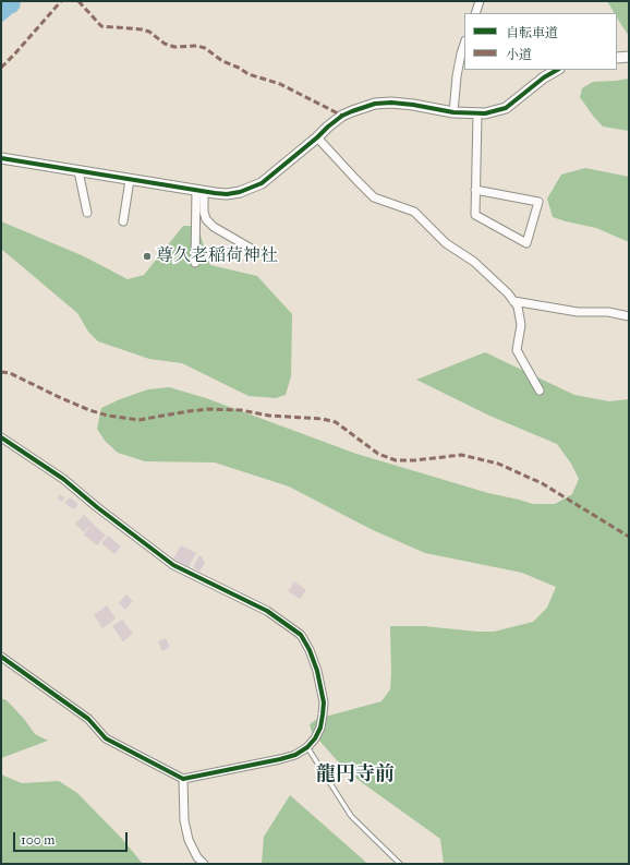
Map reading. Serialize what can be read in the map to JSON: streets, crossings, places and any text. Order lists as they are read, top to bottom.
{
  "districts": ["龍円寺前"],
  "places": ["尊久老稲荷神社"],
  "legend": ["自転車道", "小道"],
  "scale_bar": "100 m"
}
